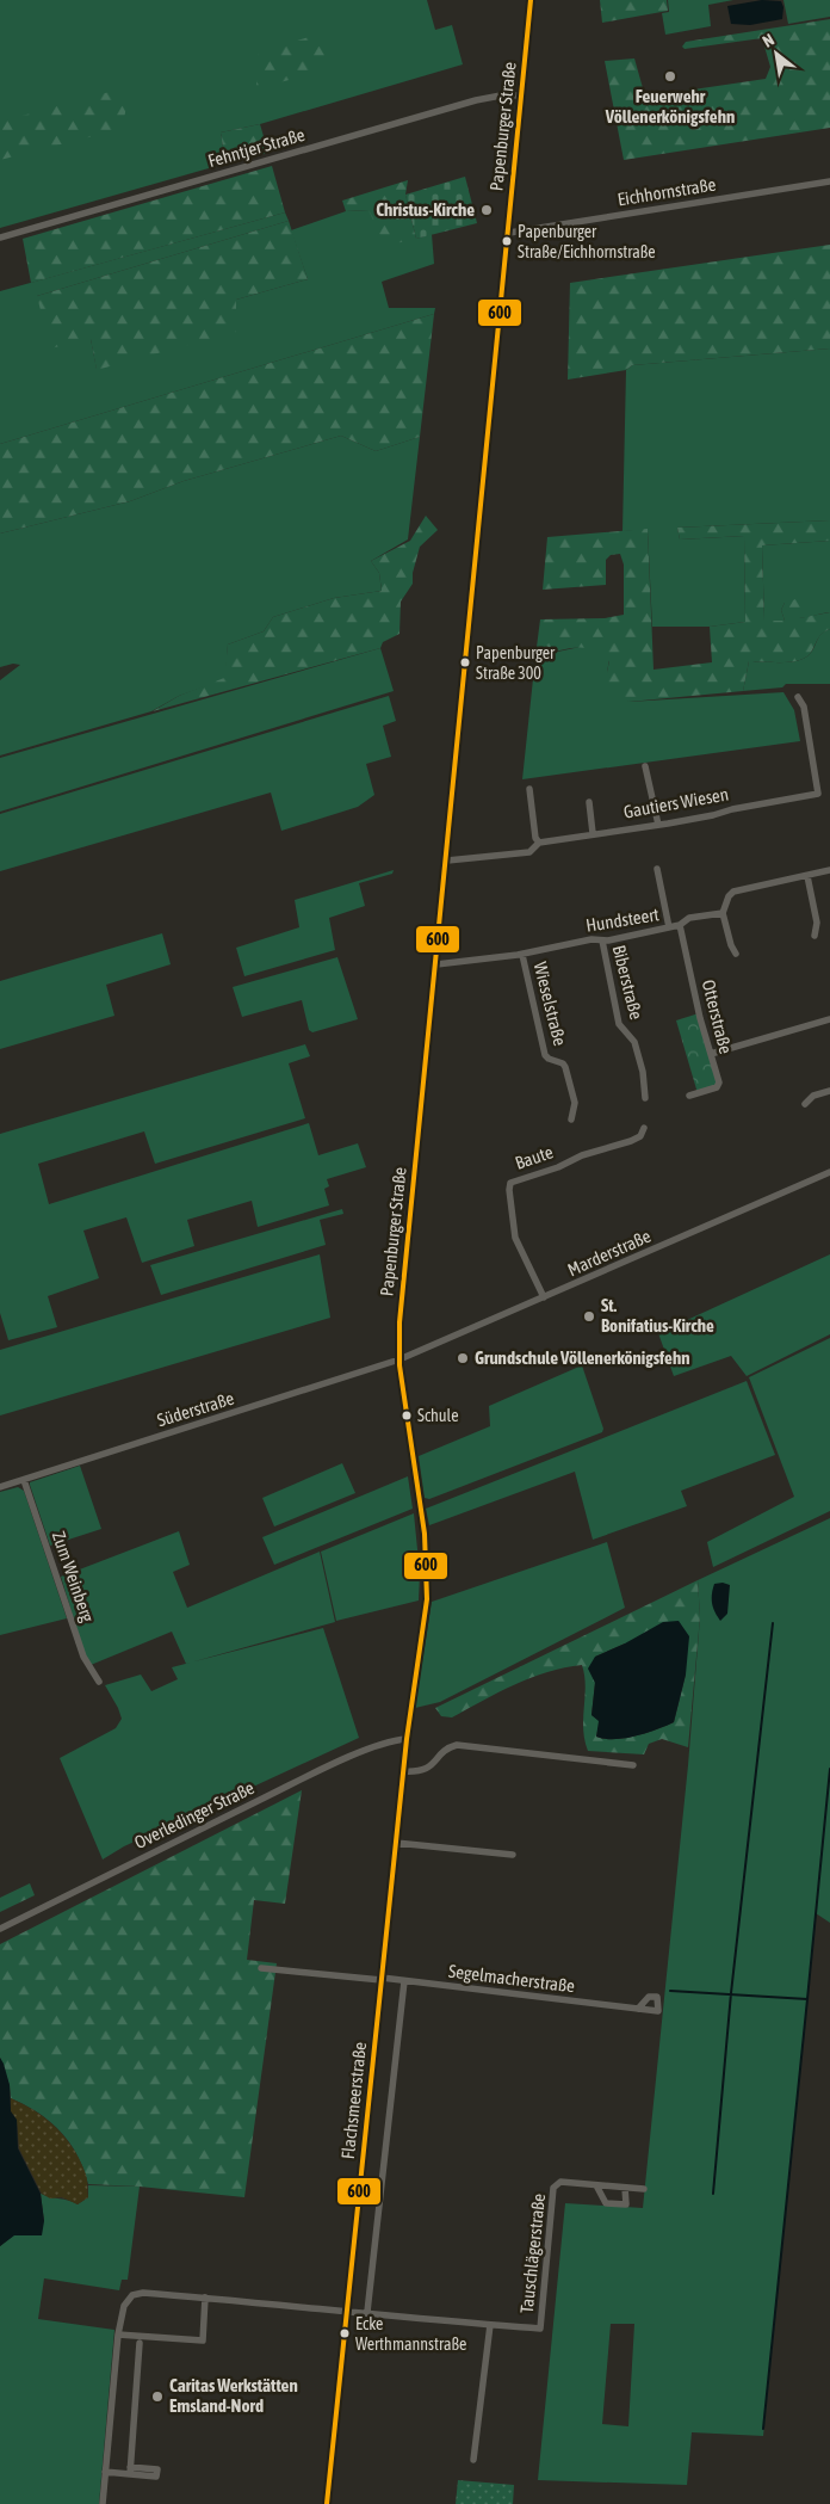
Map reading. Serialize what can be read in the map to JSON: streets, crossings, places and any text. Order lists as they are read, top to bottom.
{
  "streets": {
    "street": [
      "Papenburger Straße",
      "Fehntjer Straße",
      "Eichhornstraße",
      "Gautiers Wiesen",
      "Hundsteert",
      "Biberstraße",
      "Wieselstraße",
      "Otterstraße",
      "Baute",
      "Marderstraße",
      "Süderstraße",
      "Zum Weinberg",
      "Overledinger Straße",
      "Segelmacherstraße",
      "Flachsmeerstraße",
      "Tauschlägerstraße"
    ]
  },
  "crossings": [
    ["Papenburger Straße", "Fehntjer Straße"],
    ["Papenburger Straße", "Eichhornstraße"],
    ["Papenburger Straße", "Gautiers Wiesen"],
    ["Papenburger Straße", "Hundsteert"],
    ["Papenburger Straße", "Marderstraße"],
    ["Papenburger Straße", "Süderstraße"],
    ["Papenburger Straße", "Flachsmeerstraße"],
    ["Hundsteert", "Biberstraße"],
    ["Hundsteert", "Wieselstraße"],
    ["Hundsteert", "Otterstraße"],
    ["Baute", "Marderstraße"],
    ["Marderstraße", "Süderstraße"],
    ["Süderstraße", "Zum Weinberg"],
    ["Overledinger Straße", "Flachsmeerstraße"],
    ["Segelmacherstraße", "Flachsmeerstraße"],
    ["Flachsmeerstraße", "Tauschlägerstraße"]
  ],
  "places": [
    "Feuerwehr Völlenerkönigsfehn",
    "Christus-Kirche",
    "Papenburger Straße/Eichhornstraße",
    "Papenburger Straße 300",
    "St. Bonifatius-Kirche",
    "Grundschule Völlenerkönigsfehn",
    "Schule",
    "Ecke Werthmannstraße",
    "Caritas Werkstätten Emsland-Nord"
  ],
  "lines": ["transit line 600"],
  "north": "top left"
}
